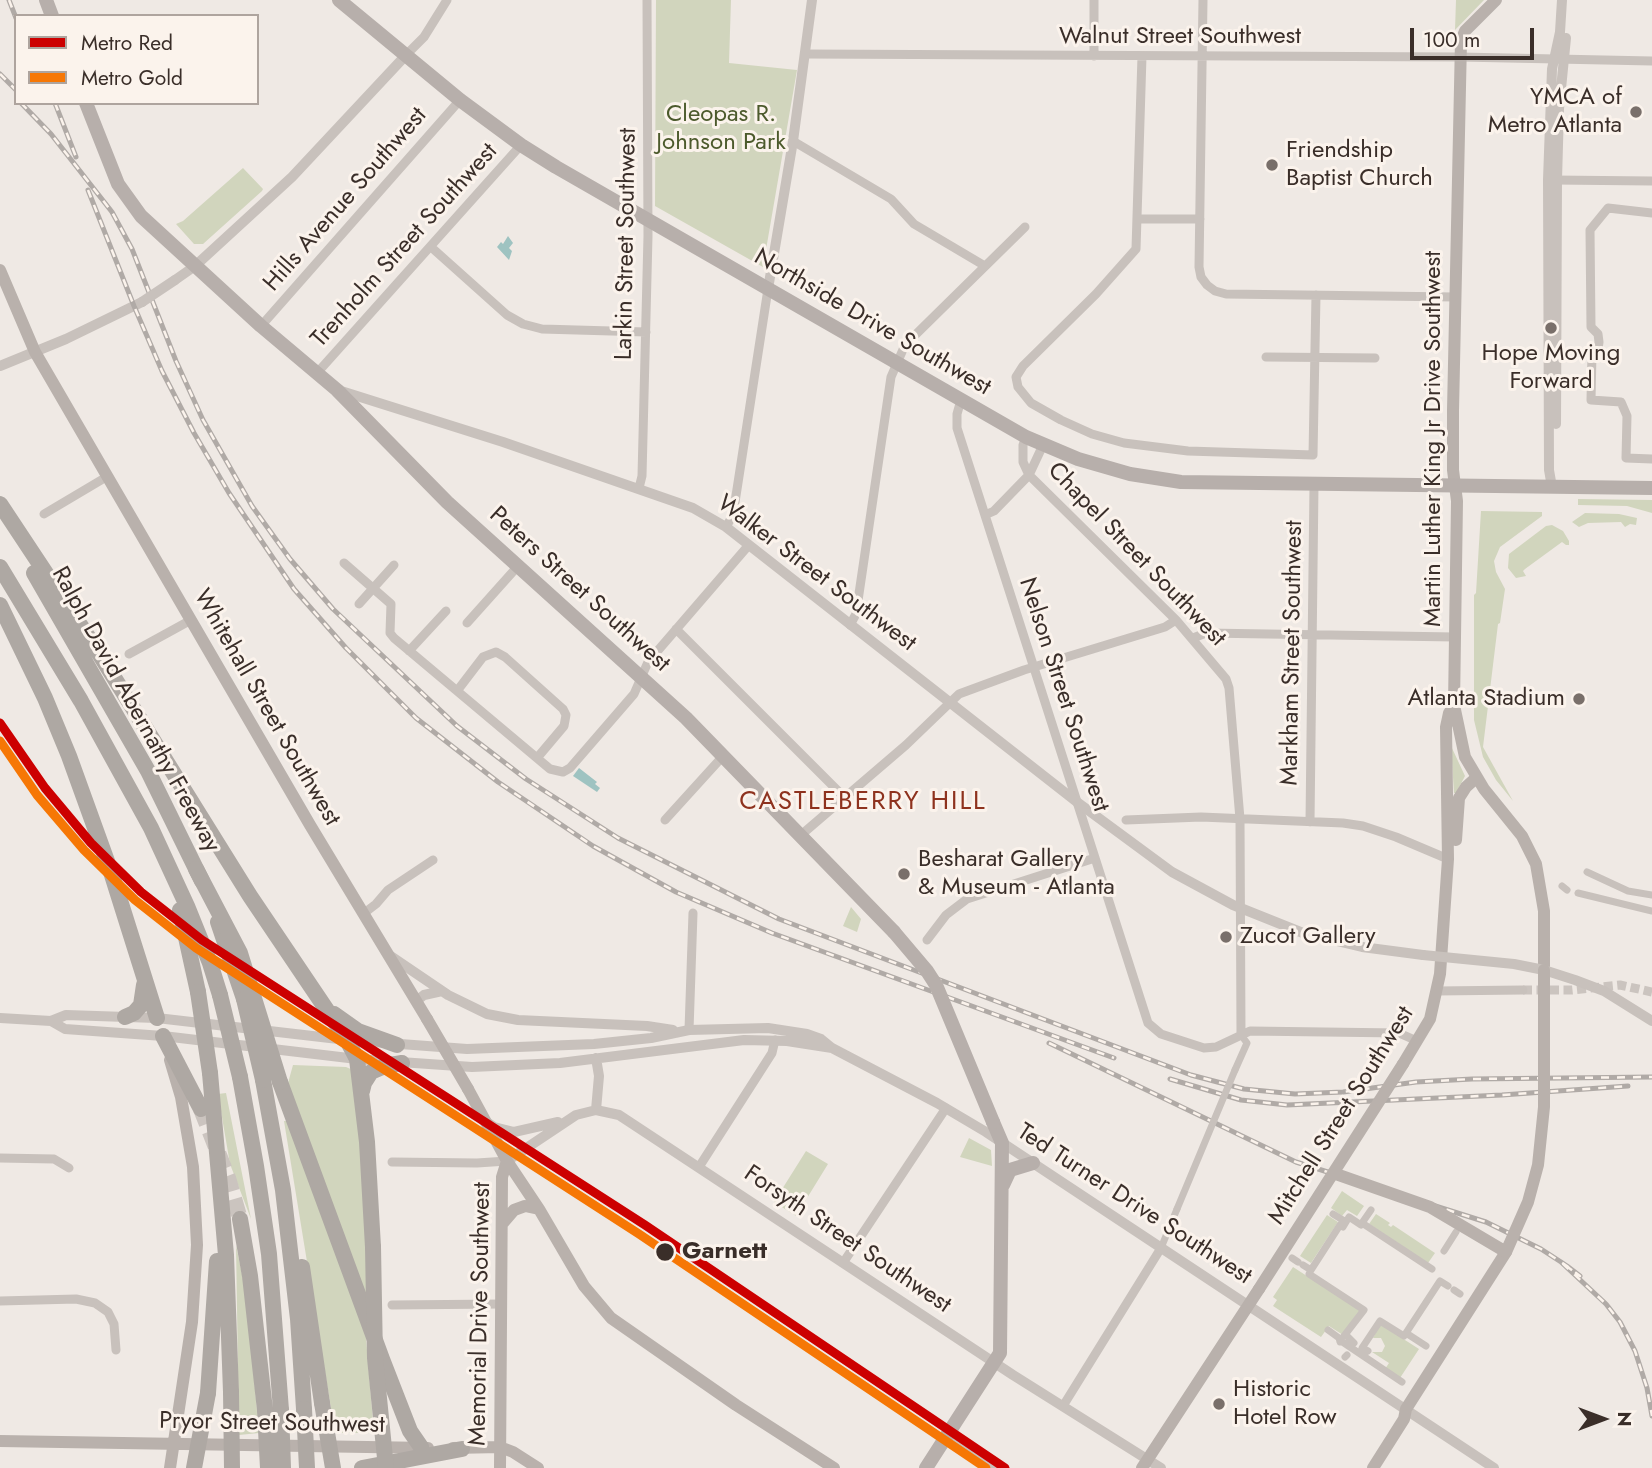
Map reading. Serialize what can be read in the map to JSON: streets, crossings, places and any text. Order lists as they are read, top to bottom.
{
  "streets": {
    "highway": ["Ralph David Abernathy Freeway"],
    "main road": [
      "Northside Drive Southwest",
      "Martin Luther King Jr Drive Southwest",
      "Peters Street Southwest",
      "Whitehall Street Southwest",
      "Mitchell Street Southwest",
      "Memorial Drive Southwest",
      "Pryor Street Southwest"
    ],
    "street": [
      "Walnut Street Southwest",
      "Hills Avenue Southwest",
      "Larkin Street Southwest",
      "Trenholm Street Southwest",
      "Chapel Street Southwest",
      "Walker Street Southwest",
      "Markham Street Southwest",
      "Nelson Street Southwest",
      "Ted Turner Drive Southwest",
      "Forsyth Street Southwest"
    ]
  },
  "crossings": [
    ["Walnut Street Southwest", "Martin Luther King Jr Drive Southwest"],
    ["Hills Avenue Southwest", "Northside Drive Southwest"],
    ["Hills Avenue Southwest", "Peters Street Southwest"],
    ["Larkin Street Southwest", "Northside Drive Southwest"],
    ["Larkin Street Southwest", "Walker Street Southwest"],
    ["Trenholm Street Southwest", "Northside Drive Southwest"],
    ["Trenholm Street Southwest", "Peters Street Southwest"],
    ["Northside Drive Southwest", "Martin Luther King Jr Drive Southwest"],
    ["Northside Drive Southwest", "Chapel Street Southwest"],
    ["Northside Drive Southwest", "Markham Street Southwest"],
    ["Northside Drive Southwest", "Nelson Street Southwest"],
    ["Martin Luther King Jr Drive Southwest", "Walker Street Southwest"],
    ["Martin Luther King Jr Drive Southwest", "Mitchell Street Southwest"],
    ["Chapel Street Southwest", "Walker Street Southwest"],
    ["Chapel Street Southwest", "Nelson Street Southwest"],
    ["Walker Street Southwest", "Peters Street Southwest"],
    ["Walker Street Southwest", "Nelson Street Southwest"],
    ["Peters Street Southwest", "Ted Turner Drive Southwest"],
    ["Nelson Street Southwest", "Mitchell Street Southwest"],
    ["Whitehall Street Southwest", "Ted Turner Drive Southwest"],
    ["Whitehall Street Southwest", "Memorial Drive Southwest"],
    ["Mitchell Street Southwest", "Ted Turner Drive Southwest"],
    ["Mitchell Street Southwest", "Forsyth Street Southwest"],
    ["Memorial Drive Southwest", "Pryor Street Southwest"]
  ],
  "districts": ["CASTLEBERRY HILL"],
  "parks": ["Cleopas R. Johnson Park"],
  "places": [
    "YMCA of Metro Atlanta",
    "Friendship Baptist Church",
    "Hope Moving Forward",
    "Atlanta Stadium",
    "Besharat Gallery & Museum - Atlanta",
    "Zucot Gallery",
    "Garnett",
    "Historic Hotel Row"
  ],
  "lines": ["metro line Red", "metro line Gold"],
  "legend": ["Metro Red", "Metro Gold"],
  "scale_bar": "100 m",
  "north": "right"
}
